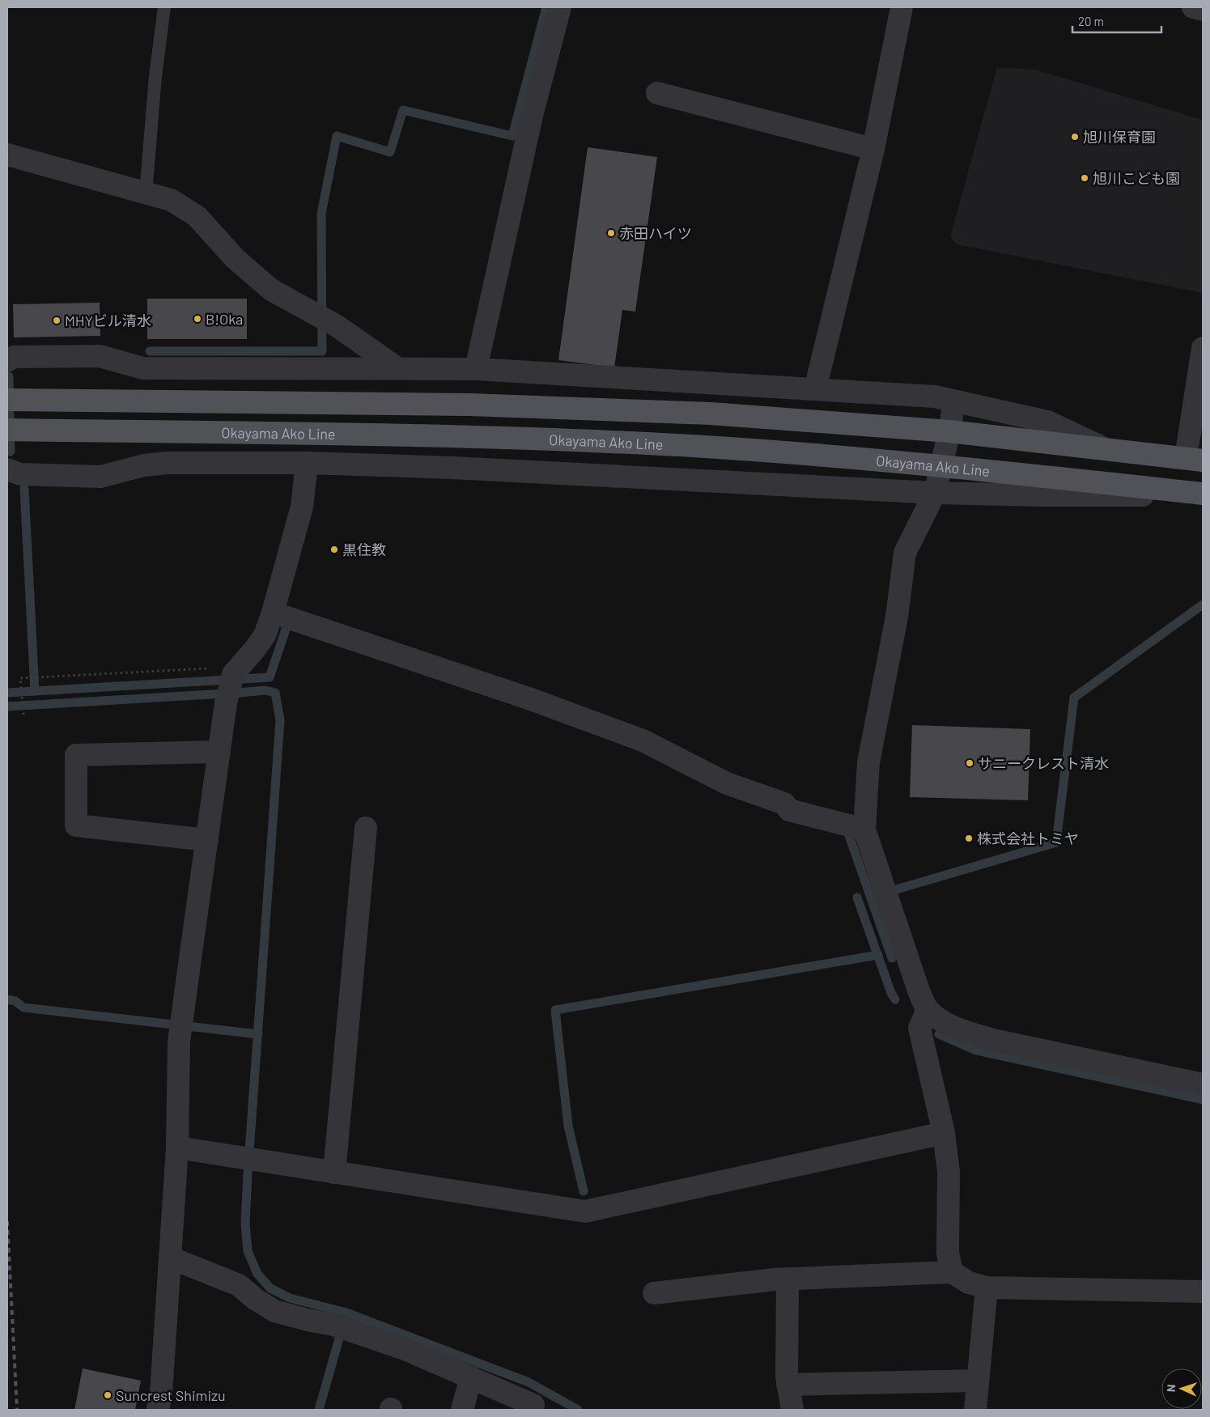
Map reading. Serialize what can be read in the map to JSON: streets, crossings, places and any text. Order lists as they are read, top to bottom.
{
  "streets": {
    "main road": ["Okayama Ako Line"]
  },
  "places": [
    "旭川保育園",
    "旭川こども園",
    "赤田ハイツ",
    "B!Oka",
    "MHYビル清水",
    "黒住教",
    "サニークレスト清水",
    "株式会社トミヤ",
    "Suncrest Shimizu"
  ],
  "scale_bar": "20 m",
  "north": "left"
}
